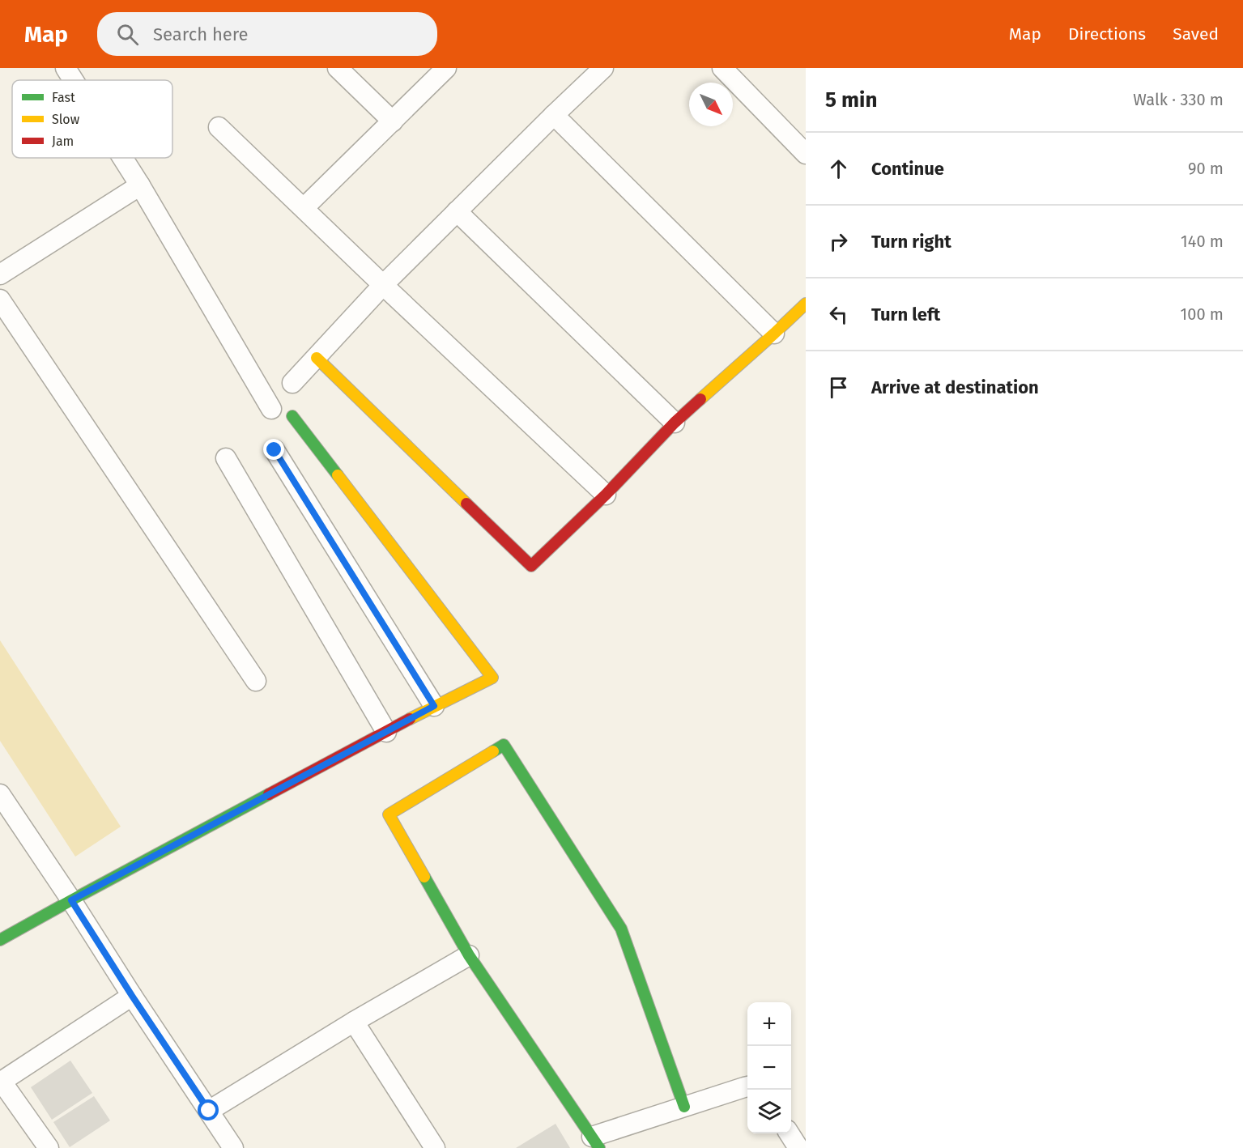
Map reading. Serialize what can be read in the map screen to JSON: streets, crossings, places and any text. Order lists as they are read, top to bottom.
{
  "legend": ["Fast", "Slow", "Jam"],
  "north": "bottom right",
  "page": {
    "header": "Map",
    "search": "Search here",
    "nav": ["Map", "Directions", "Saved"],
    "heading": ["5 min", "Walk · 330 m"],
    "list": [
      ["Continue", "90 m"],
      ["Turn right", "140 m"],
      ["Turn left", "100 m"],
      "Arrive at destination"
    ],
    "map_buttons": ["+", "−"]
  }
}
